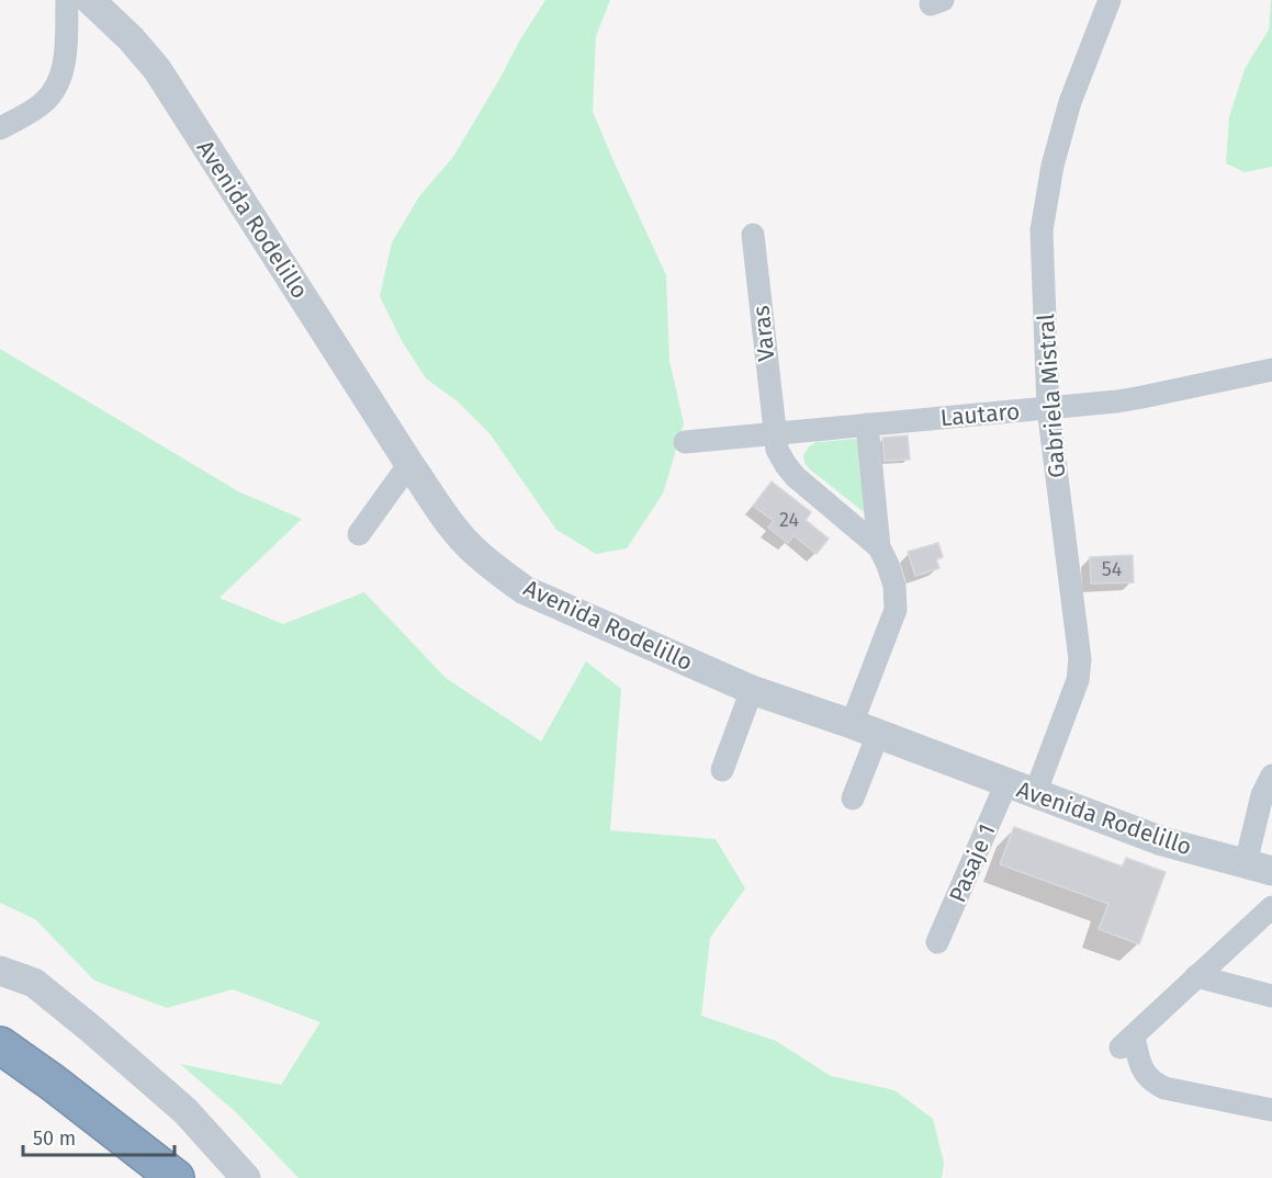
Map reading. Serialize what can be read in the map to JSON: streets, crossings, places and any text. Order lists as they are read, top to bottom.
{
  "streets": {
    "street": [
      "Avenida Rodelillo",
      "Varas",
      "Gabriela Mistral",
      "Lautaro",
      "Pasaje 1"
    ]
  },
  "crossings": [
    ["Avenida Rodelillo", "Gabriela Mistral"],
    ["Avenida Rodelillo", "Pasaje 1"],
    ["Varas", "Lautaro"],
    ["Gabriela Mistral", "Lautaro"]
  ],
  "house_numbers": ["24", "54"],
  "scale_bar": "50 m"
}
